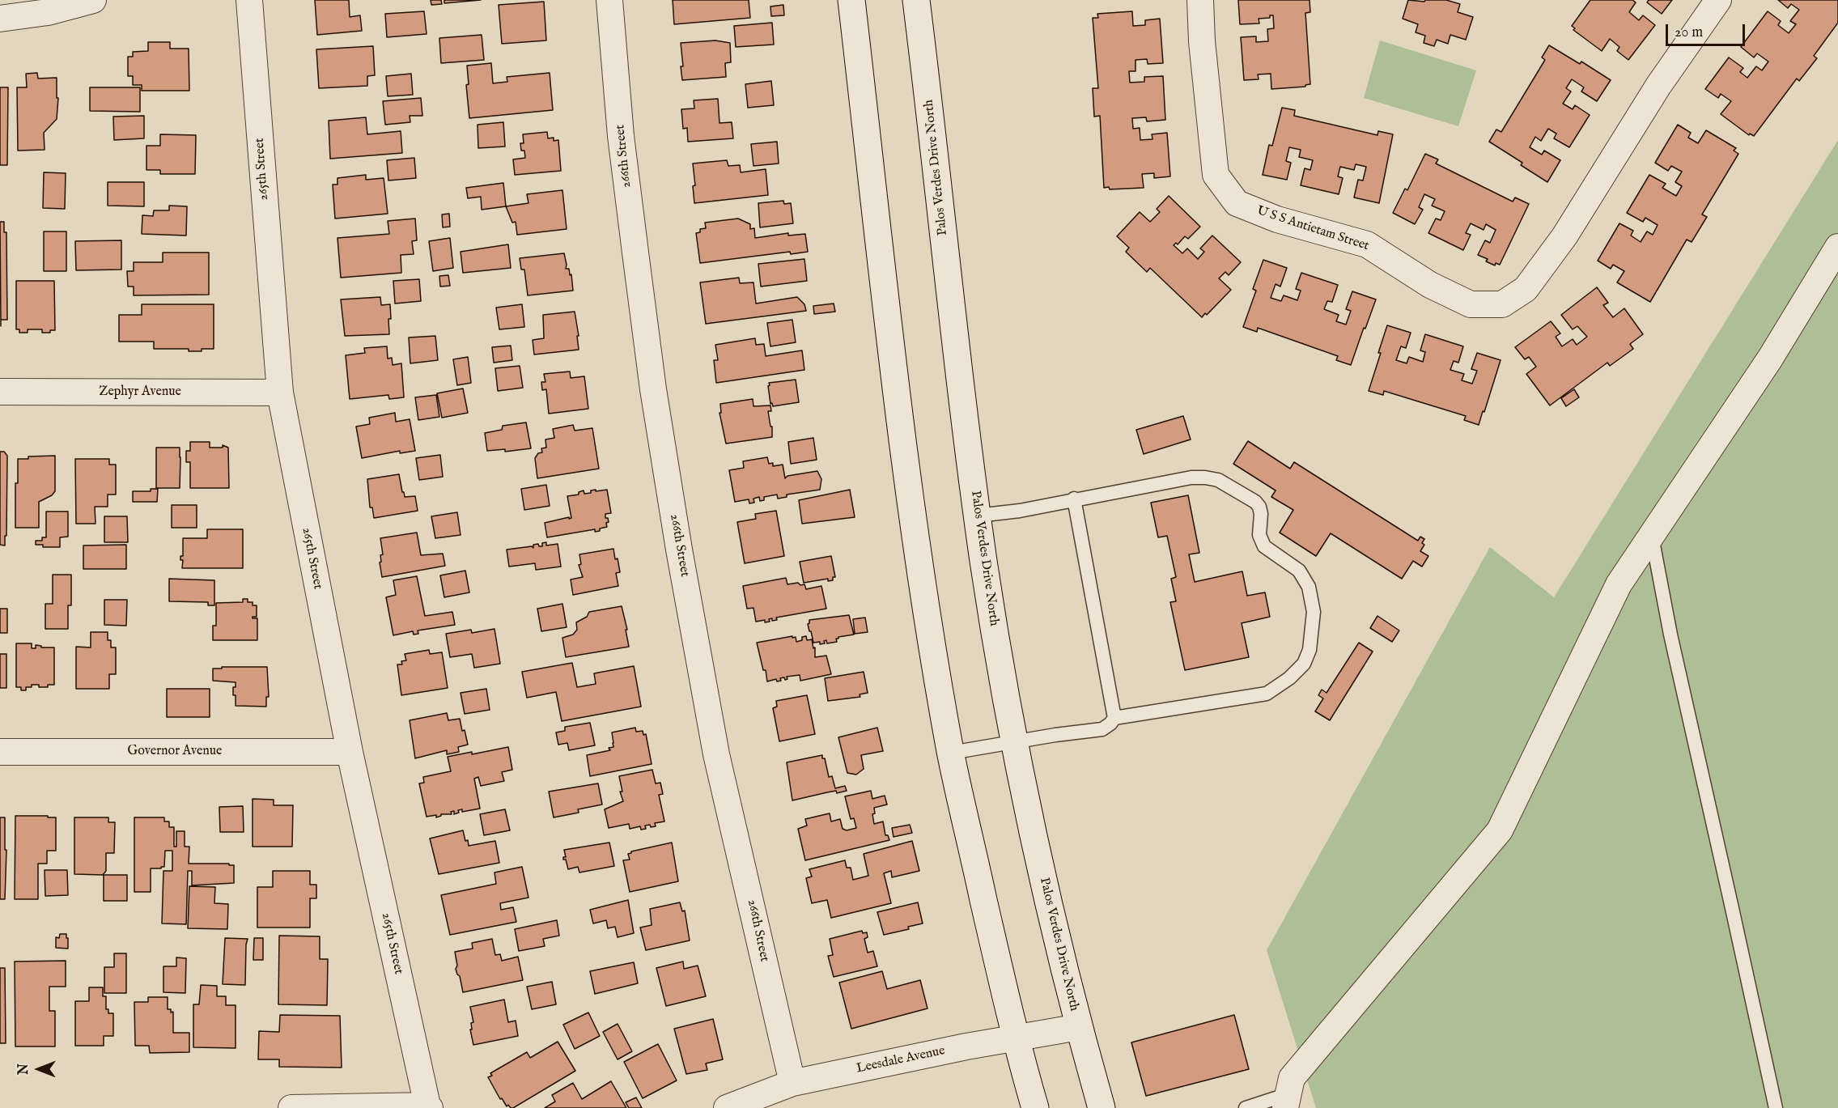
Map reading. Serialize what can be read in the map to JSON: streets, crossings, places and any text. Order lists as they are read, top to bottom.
{
  "streets": {
    "main road": ["Palos Verdes Drive North"],
    "street": [
      "266th Street",
      "265th Street",
      "U S S Antietam Street",
      "Zephyr Avenue",
      "Governor Avenue",
      "Leesdale Avenue"
    ]
  },
  "crossings": [
    ["266th Street", "Leesdale Avenue"],
    ["Palos Verdes Drive North", "Leesdale Avenue"],
    ["265th Street", "Zephyr Avenue"],
    ["265th Street", "Governor Avenue"]
  ],
  "scale_bar": "20 m",
  "north": "left"
}
